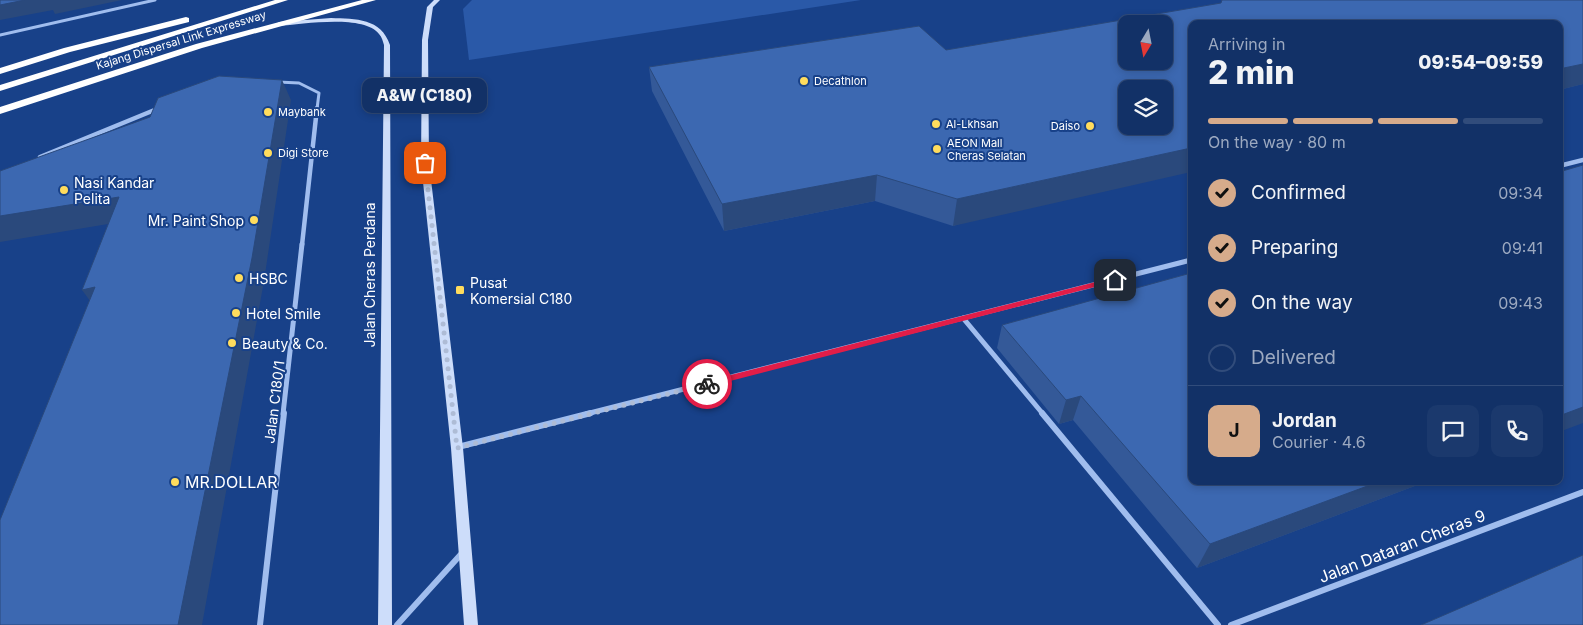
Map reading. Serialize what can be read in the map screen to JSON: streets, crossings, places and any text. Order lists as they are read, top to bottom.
{
  "streets": {
    "highway": ["Kajang Dispersal Link Expressway"],
    "street": ["Jalan Cheras Perdana", "Jalan C180/1", "Jalan Dataran Cheras 9"]
  },
  "crossings": [
    ["Kajang Dispersal Link Expressway", "Jalan Cheras Perdana"]
  ],
  "places": {
    "other": [
      "Decathlon",
      "Maybank",
      "Al-Lkhsan",
      "Daiso",
      "AEON Mall Cheras Selatan",
      "Digi Store",
      "A&W (C180)",
      "Nasi Kandar Pelita",
      "Mr. Paint Shop",
      "HSBC",
      "Hotel Smile",
      "Beauty & Co.",
      "MR.DOLLAR"
    ],
    "transit": ["Pusat Komersial C180"]
  },
  "north": "bottom",
  "page": {
    "heading": ["2 min", "Arriving in", "09:54–09:59"],
    "panel": ["Jordan", "Courier · 4.6"],
    "bubble": "A&W (C180)",
    "bar": "On the way · 80 m",
    "list": [
      ["Confirmed", "09:34"],
      ["Preparing", "09:41"],
      ["On the way", "09:43"],
      "Delivered"
    ],
    "round": "J"
  }
}
